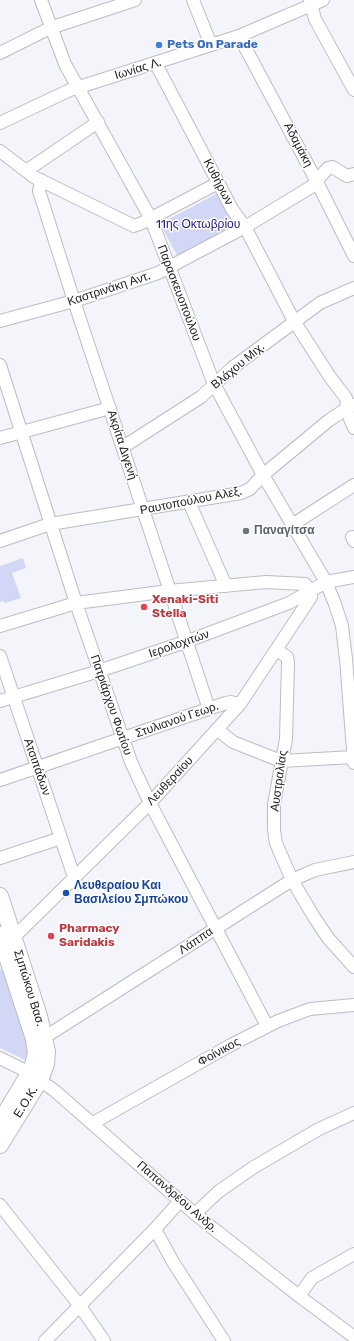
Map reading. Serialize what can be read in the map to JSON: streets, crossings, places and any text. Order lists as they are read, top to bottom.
{
  "streets": {
    "main road": ["Σμπώκου Βασ.", "Ε.Ο.Κ."],
    "street": [
      "Ιωνίας Λ.",
      "Αδαμάκη",
      "Κυθήρων",
      "Καστρινάκη Αντ.",
      "Παρασκευοπούλου",
      "Βλάχου Μιχ.",
      "Ακρίτα Διγενή",
      "Ραυτοπούλου Αλεξ.",
      "Ιερολοχιτών",
      "Πατριάρχου Φωτίου",
      "Στυλιανού Γεωρ.",
      "Ατσιπάδων",
      "Λευθεραίου",
      "Αυστραλίας",
      "Λάππα",
      "Φοίνικος",
      "Παπανδρέου Ανδρ."
    ]
  },
  "crossings": [
    ["Ιωνίας Λ.", "Αδαμάκη"],
    ["Ιωνίας Λ.", "Κυθήρων"],
    ["Ιωνίας Λ.", "Παρασκευοπούλου"],
    ["Αδαμάκη", "Καστρινάκη Αντ."],
    ["Κυθήρων", "Καστρινάκη Αντ."],
    ["Κυθήρων", "Βλάχου Μιχ."],
    ["Κυθήρων", "Ραυτοπούλου Αλεξ."],
    ["Καστρινάκη Αντ.", "Παρασκευοπούλου"],
    ["Καστρινάκη Αντ.", "Ακρίτα Διγενή"],
    ["Παρασκευοπούλου", "Βλάχου Μιχ."],
    ["Παρασκευοπούλου", "Ραυτοπούλου Αλεξ."],
    ["Παρασκευοπούλου", "Ιερολοχιτών"],
    ["Βλάχου Μιχ.", "Ακρίτα Διγενή"],
    ["Ακρίτα Διγενή", "Ραυτοπούλου Αλεξ."],
    ["Ακρίτα Διγενή", "Ιερολοχιτών"],
    ["Ακρίτα Διγενή", "Στυλιανού Γεωρ."],
    ["Ραυτοπούλου Αλεξ.", "Πατριάρχου Φωτίου"],
    ["Ιερολοχιτών", "Πατριάρχου Φωτίου"],
    ["Ιερολοχιτών", "Ατσιπάδων"],
    ["Ιερολοχιτών", "Λευθεραίου"],
    ["Πατριάρχου Φωτίου", "Στυλιανού Γεωρ."],
    ["Πατριάρχου Φωτίου", "Λευθεραίου"],
    ["Πατριάρχου Φωτίου", "Λάππα"],
    ["Πατριάρχου Φωτίου", "Φοίνικος"],
    ["Στυλιανού Γεωρ.", "Ατσιπάδων"],
    ["Στυλιανού Γεωρ.", "Λευθεραίου"],
    ["Ατσιπάδων", "Λευθεραίου"],
    ["Λευθεραίου", "Αυστραλίας"],
    ["Λευθεραίου", "Σμπώκου Βασ."],
    ["Αυστραλίας", "Λάππα"],
    ["Λάππα", "Σμπώκου Βασ."],
    ["Σμπώκου Βασ.", "Ε.Ο.Κ."],
    ["Σμπώκου Βασ.", "Παπανδρέου Ανδρ."],
    ["Φοίνικος", "Παπανδρέου Ανδρ."],
    ["Ε.Ο.Κ.", "Παπανδρέου Ανδρ."]
  ],
  "parks": ["11ης Οκτωβρίου"],
  "places": [
    "Pets On Parade",
    "Παναγίτσα",
    "Xenaki-Siti Stella",
    "Λευθεραίου Και Βασιλείου Σμπώκου",
    "Pharmacy Saridakis"
  ]
}
